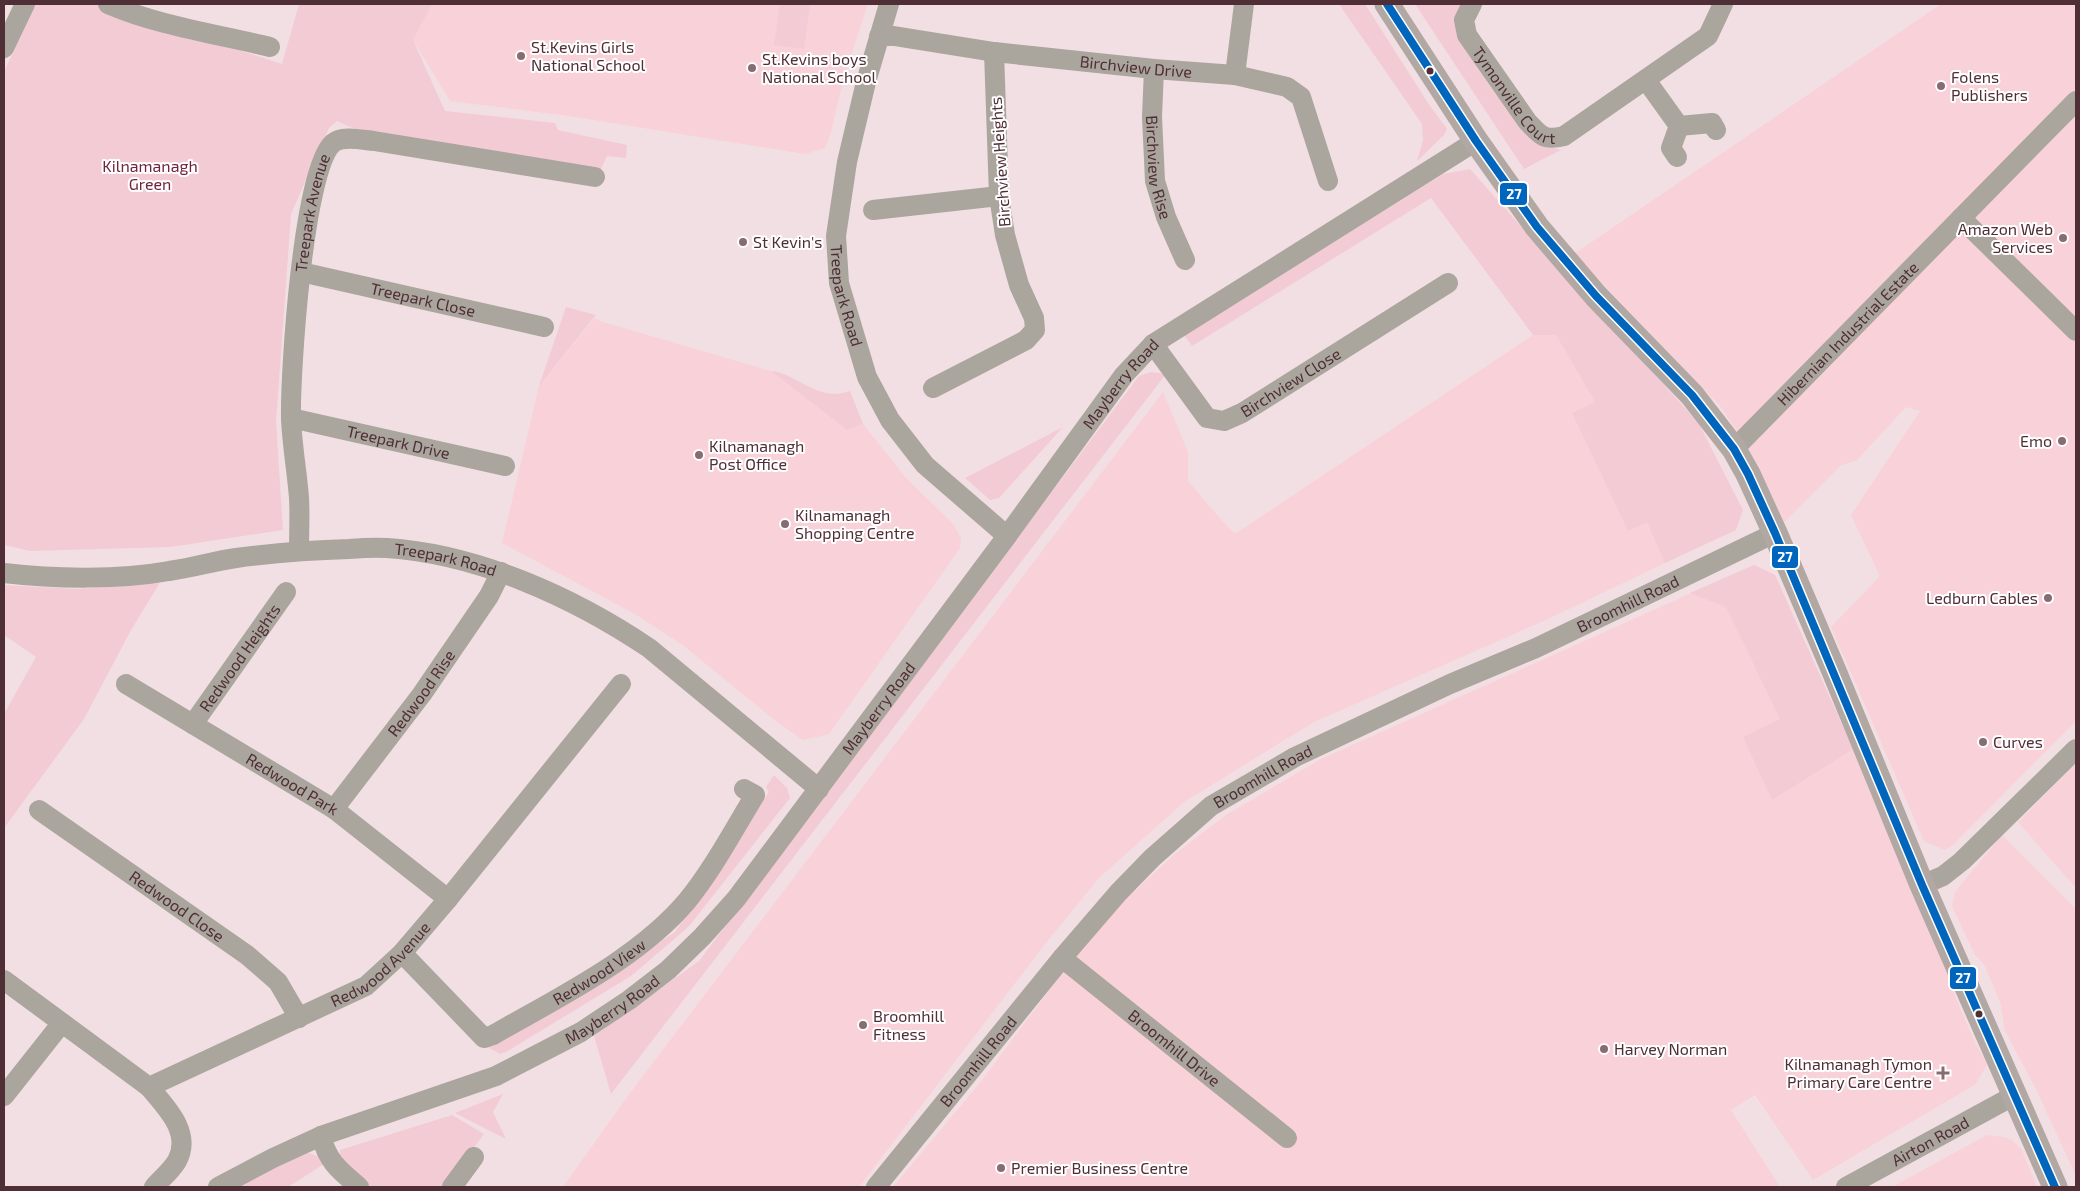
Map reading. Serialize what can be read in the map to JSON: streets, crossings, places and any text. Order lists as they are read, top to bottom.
{
  "streets": {
    "street": [
      "Birchview Drive",
      "Tymonville Court",
      "Birchview Heights",
      "Birchview Rise",
      "Treepark Avenue",
      "Treepark Road",
      "Treepark Close",
      "Hibernian Industrial Estate",
      "Birchview Close",
      "Mayberry Road",
      "Treepark Drive",
      "Broomhill Road",
      "Redwood Heights",
      "Redwood Rise",
      "Redwood Park",
      "Redwood Close",
      "Redwood Avenue",
      "Redwood View",
      "Broomhill Drive",
      "Airton Road"
    ]
  },
  "crossings": [
    ["Birchview Drive", "Birchview Heights"],
    ["Birchview Drive", "Birchview Rise"],
    ["Birchview Drive", "Treepark Road"],
    ["Treepark Avenue", "Treepark Road"],
    ["Treepark Avenue", "Treepark Close"],
    ["Treepark Avenue", "Treepark Drive"],
    ["Treepark Road", "Mayberry Road"],
    ["Treepark Road", "Redwood Rise"],
    ["Birchview Close", "Mayberry Road"],
    ["Broomhill Road", "Broomhill Drive"],
    ["Redwood Heights", "Redwood Park"],
    ["Redwood Rise", "Redwood Park"],
    ["Redwood Park", "Redwood Avenue"],
    ["Redwood Close", "Redwood Avenue"],
    ["Redwood Avenue", "Redwood View"]
  ],
  "parks": ["Kilnamanagh Green"],
  "places": {
    "other": [
      "St.Kevins Girls National School",
      "St.Kevins boys National School",
      "Folens Publishers",
      "Amazon Web Services",
      "St Kevin's",
      "Emo",
      "Kilnamanagh Post Office",
      "Kilnamanagh Shopping Centre",
      "Ledburn Cables",
      "Curves",
      "Broomhill Fitness",
      "Harvey Norman",
      "Premier Business Centre"
    ],
    "health": ["Kilnamanagh Tymon Primary Care Centre"]
  },
  "lines": ["transit line 27"]
}
